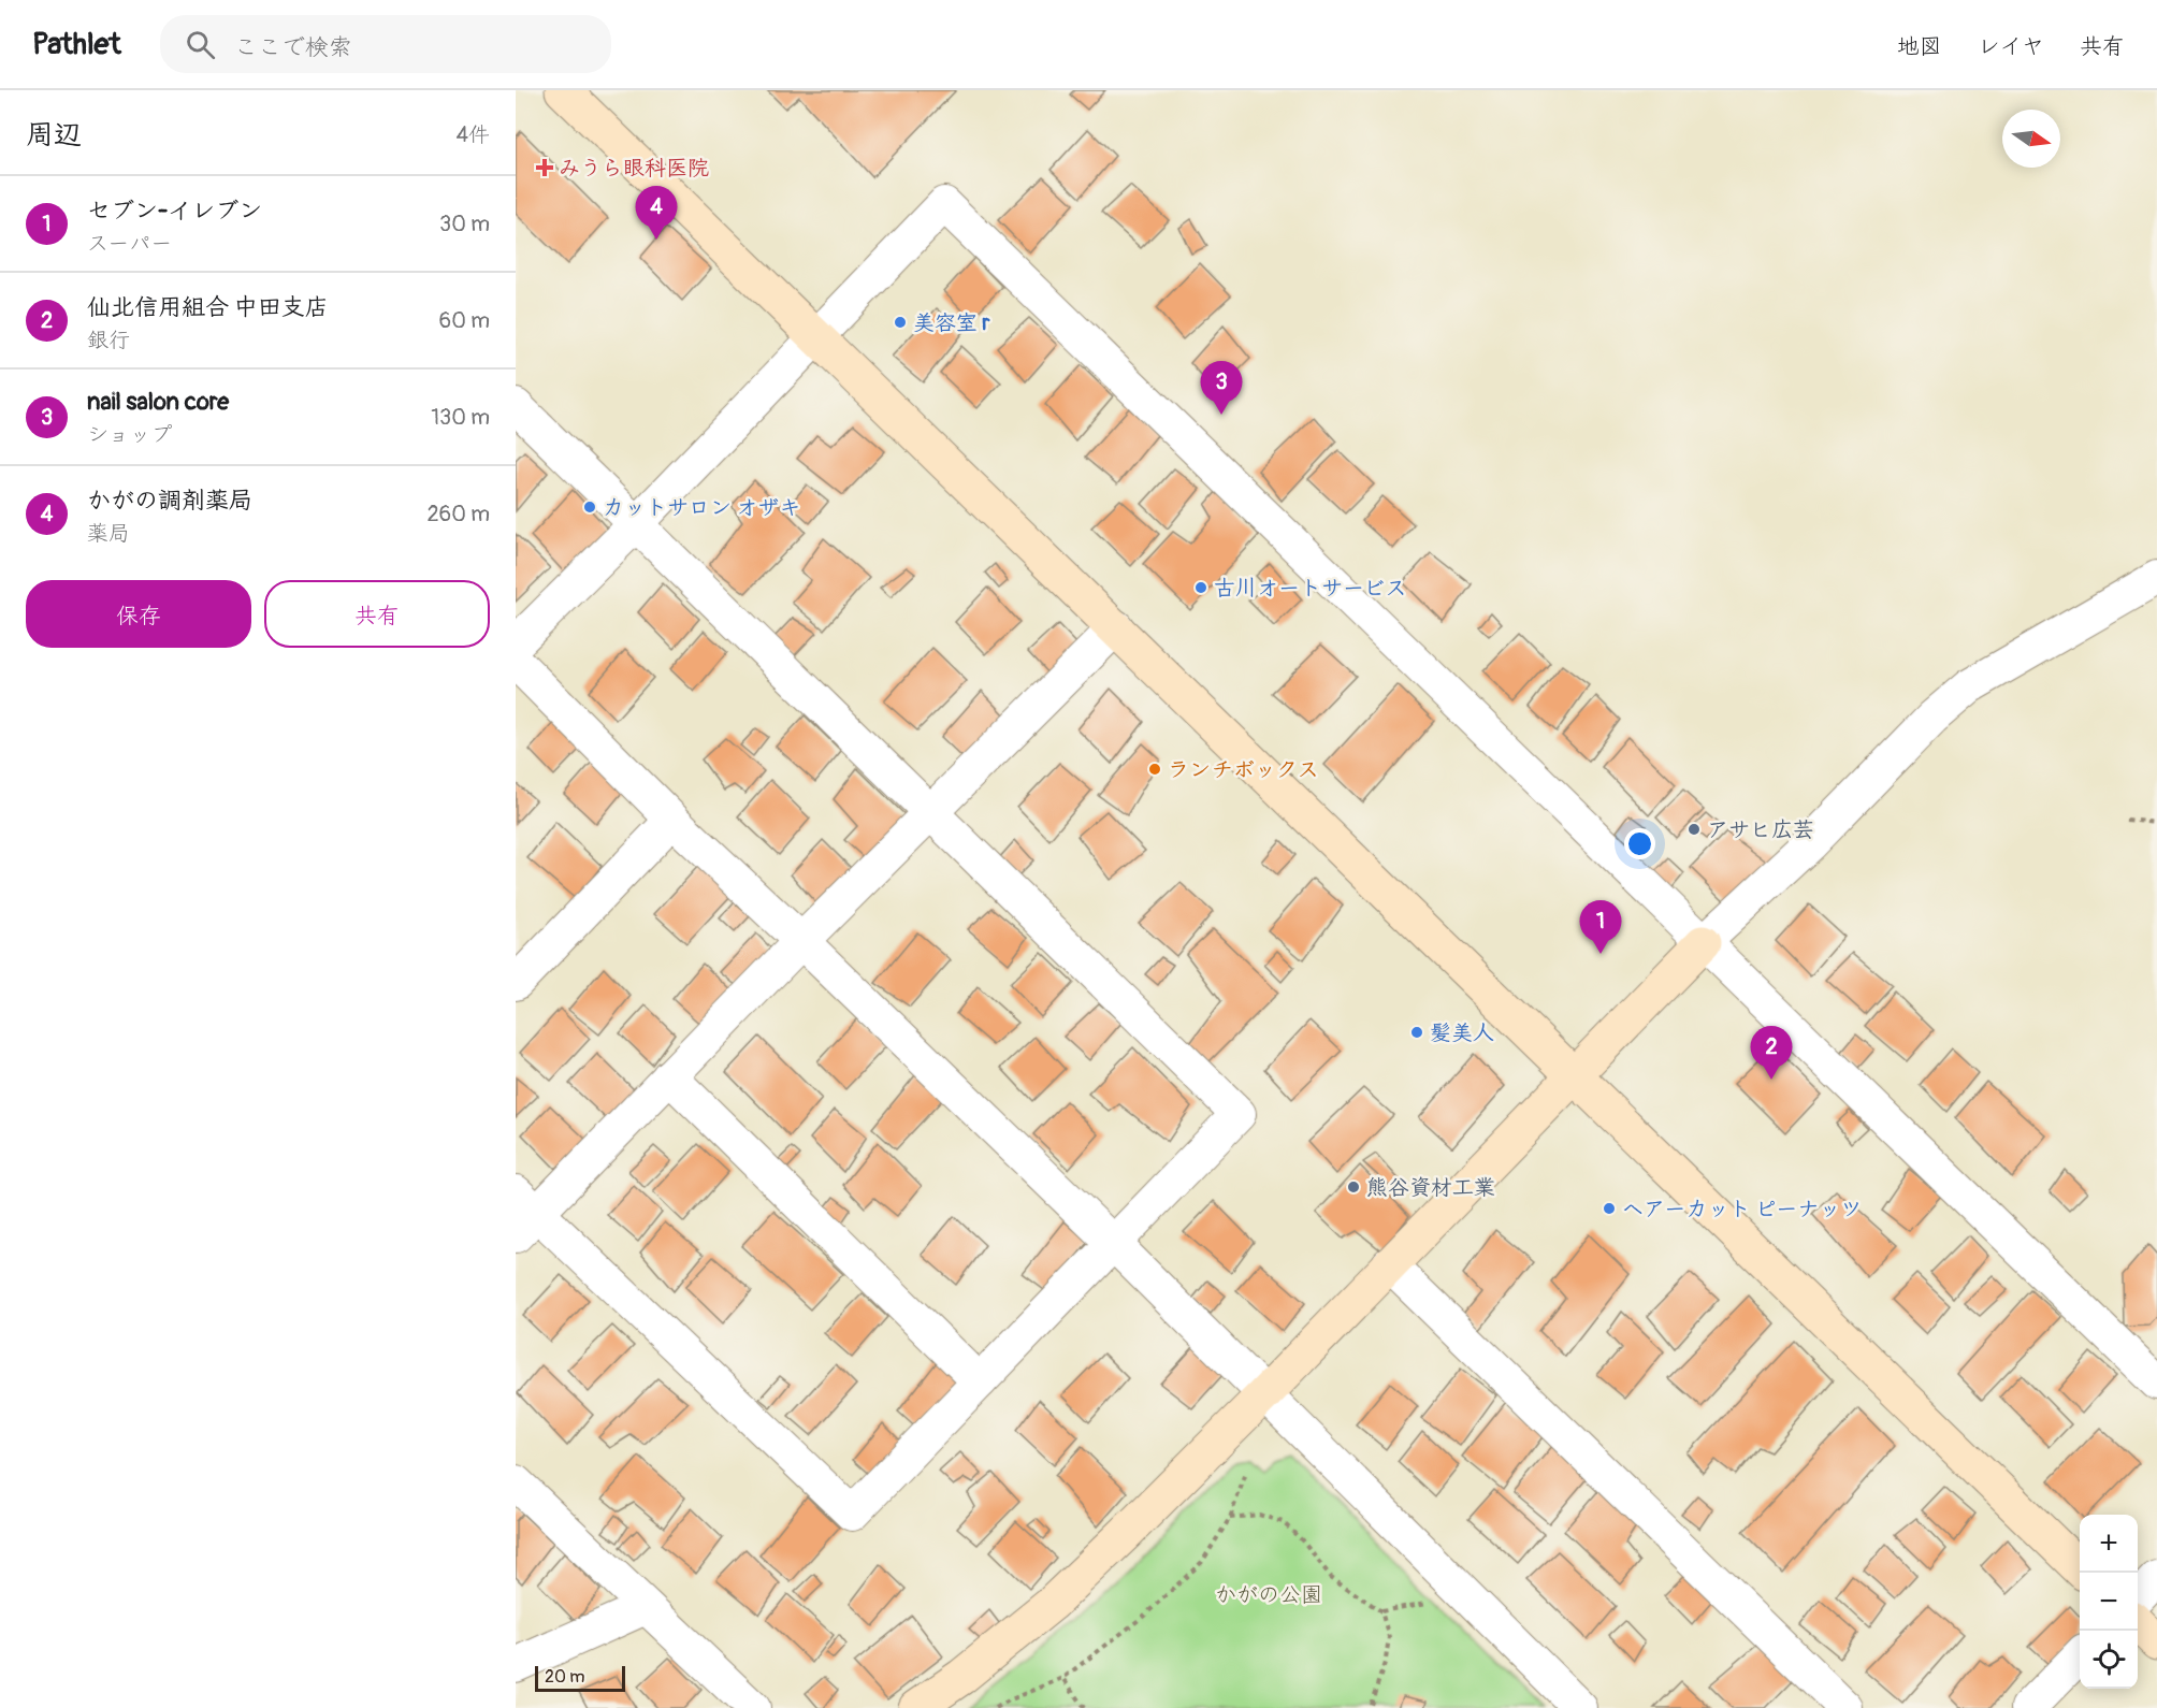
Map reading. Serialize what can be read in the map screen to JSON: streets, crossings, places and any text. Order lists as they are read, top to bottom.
{
  "parks": ["かがの公園"],
  "places": {
    "health": ["みうら眼科医院"],
    "other": [
      "美容室 r",
      "カットサロン オザキ",
      "古川オートサービス",
      "ランチボックス",
      "アサヒ広芸",
      "髪美人",
      "熊谷資材工業",
      "ヘアーカット ピーナッツ"
    ]
  },
  "scale_bar": "20 m",
  "north": "right",
  "page": {
    "header": "Pathlet",
    "search": "ここで検索",
    "nav": ["地図", "レイヤ", "共有"],
    "heading": ["周辺", "4件"],
    "list": [
      {
        "mark": "1",
        "name": "セブン-イレブン",
        "note": "スーパー",
        "value": "30 m"
      },
      {
        "mark": "2",
        "name": "仙北信用組合 中田支店",
        "note": "銀行",
        "value": "60 m"
      },
      {
        "mark": "3",
        "name": "nail salon core",
        "note": "ショップ",
        "value": "130 m"
      },
      {
        "mark": "4",
        "name": "かがの調剤薬局",
        "note": "薬局",
        "value": "260 m"
      }
    ],
    "pins": [
      "4",
      "3",
      "1",
      "2"
    ],
    "buttons": ["保存", "共有"],
    "map_buttons": ["+", "−"],
    "scale": "20 m"
  }
}
